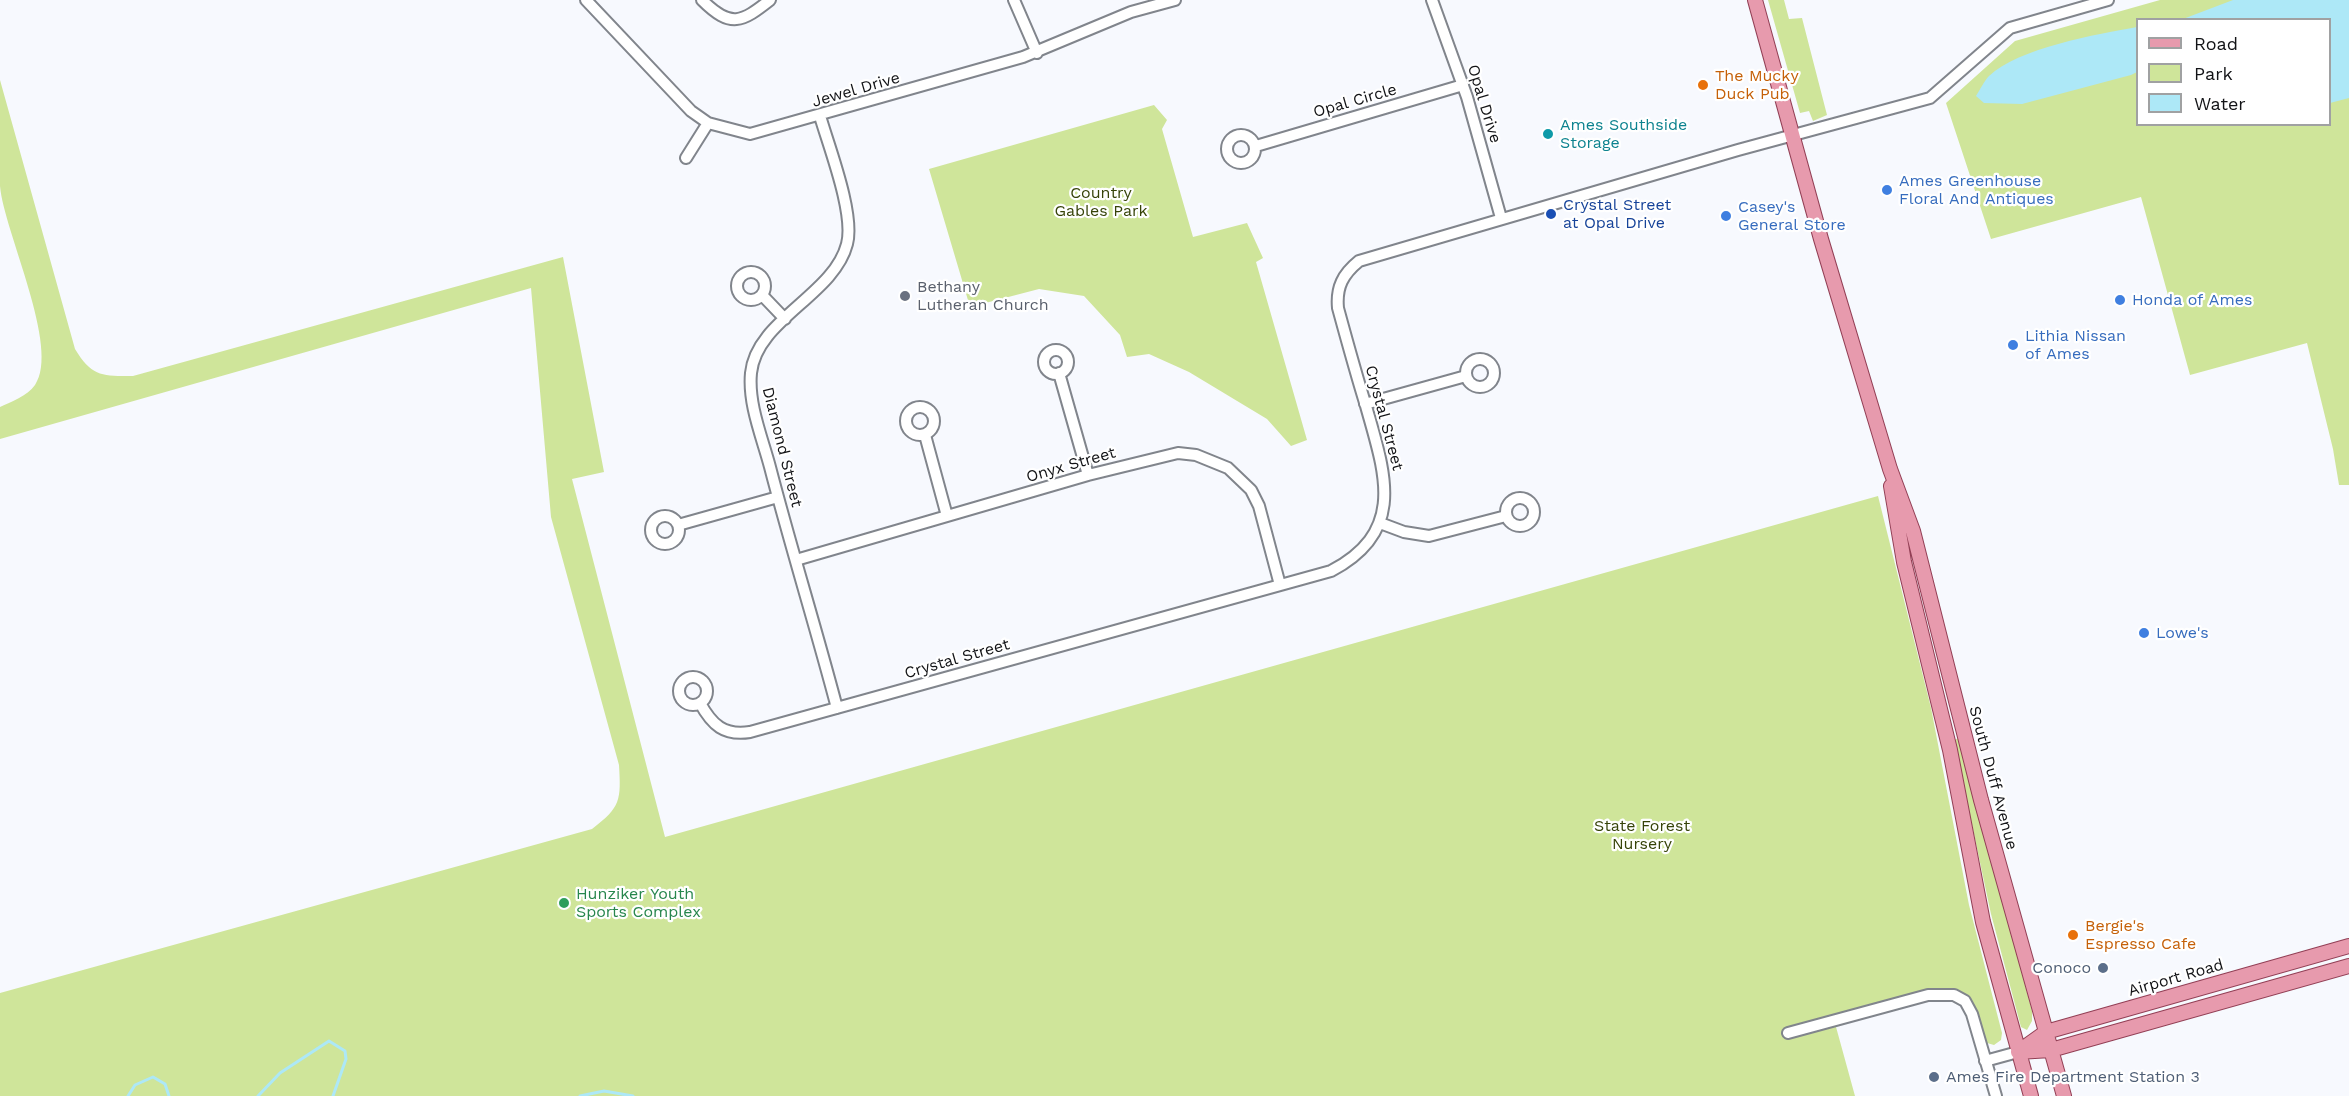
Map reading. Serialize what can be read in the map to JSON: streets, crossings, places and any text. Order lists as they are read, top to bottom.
{
  "streets": {
    "main road": ["South Duff Avenue", "Airport Road"],
    "street": [
      "Jewel Drive",
      "Opal Circle",
      "Opal Drive",
      "Crystal Street",
      "Diamond Street",
      "Onyx Street"
    ]
  },
  "crossings": [
    ["Jewel Drive", "Diamond Street"],
    ["Opal Circle", "Opal Drive"],
    ["Opal Drive", "Crystal Street"],
    ["Crystal Street", "Diamond Street"],
    ["Crystal Street", "Onyx Street"],
    ["Crystal Street", "South Duff Avenue"],
    ["Diamond Street", "Onyx Street"],
    ["South Duff Avenue", "Airport Road"]
  ],
  "parks": ["Country Gables Park", "State Forest Nursery"],
  "places": [
    "The Mucky Duck Pub",
    "Ames Southside Storage",
    "Ames Greenhouse Floral And Antiques",
    "Crystal Street at Opal Drive",
    "Casey's General Store",
    "Bethany Lutheran Church",
    "Honda of Ames",
    "Lithia Nissan of Ames",
    "Lowe's",
    "Hunziker Youth Sports Complex",
    "Bergie's Espresso Cafe",
    "Conoco",
    "Ames Fire Department Station 3"
  ],
  "legend": ["Road", "Park", "Water"]
}
